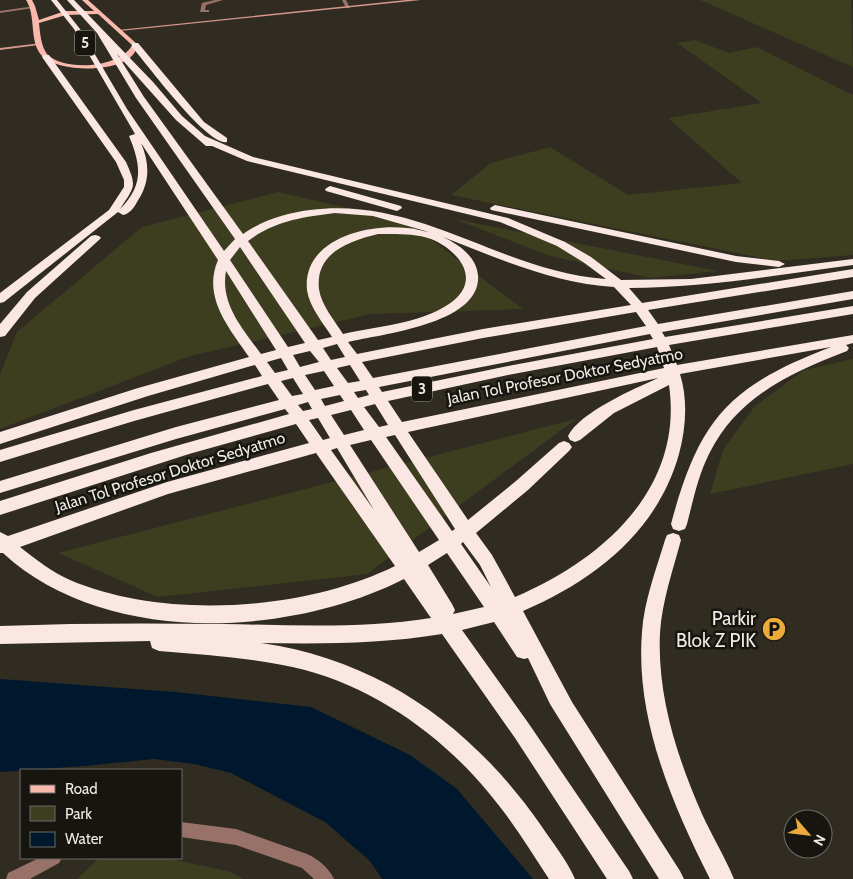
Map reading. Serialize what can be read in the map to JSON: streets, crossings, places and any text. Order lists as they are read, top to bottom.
{
  "streets": {
    "highway": ["5", "Jalan Tol Profesor Doktor Sedyatmo", "3"]
  },
  "places": {
    "parking": ["Parkir Blok Z PIK"]
  },
  "legend": ["Road", "Park", "Water"],
  "north": "bottom right"
}
